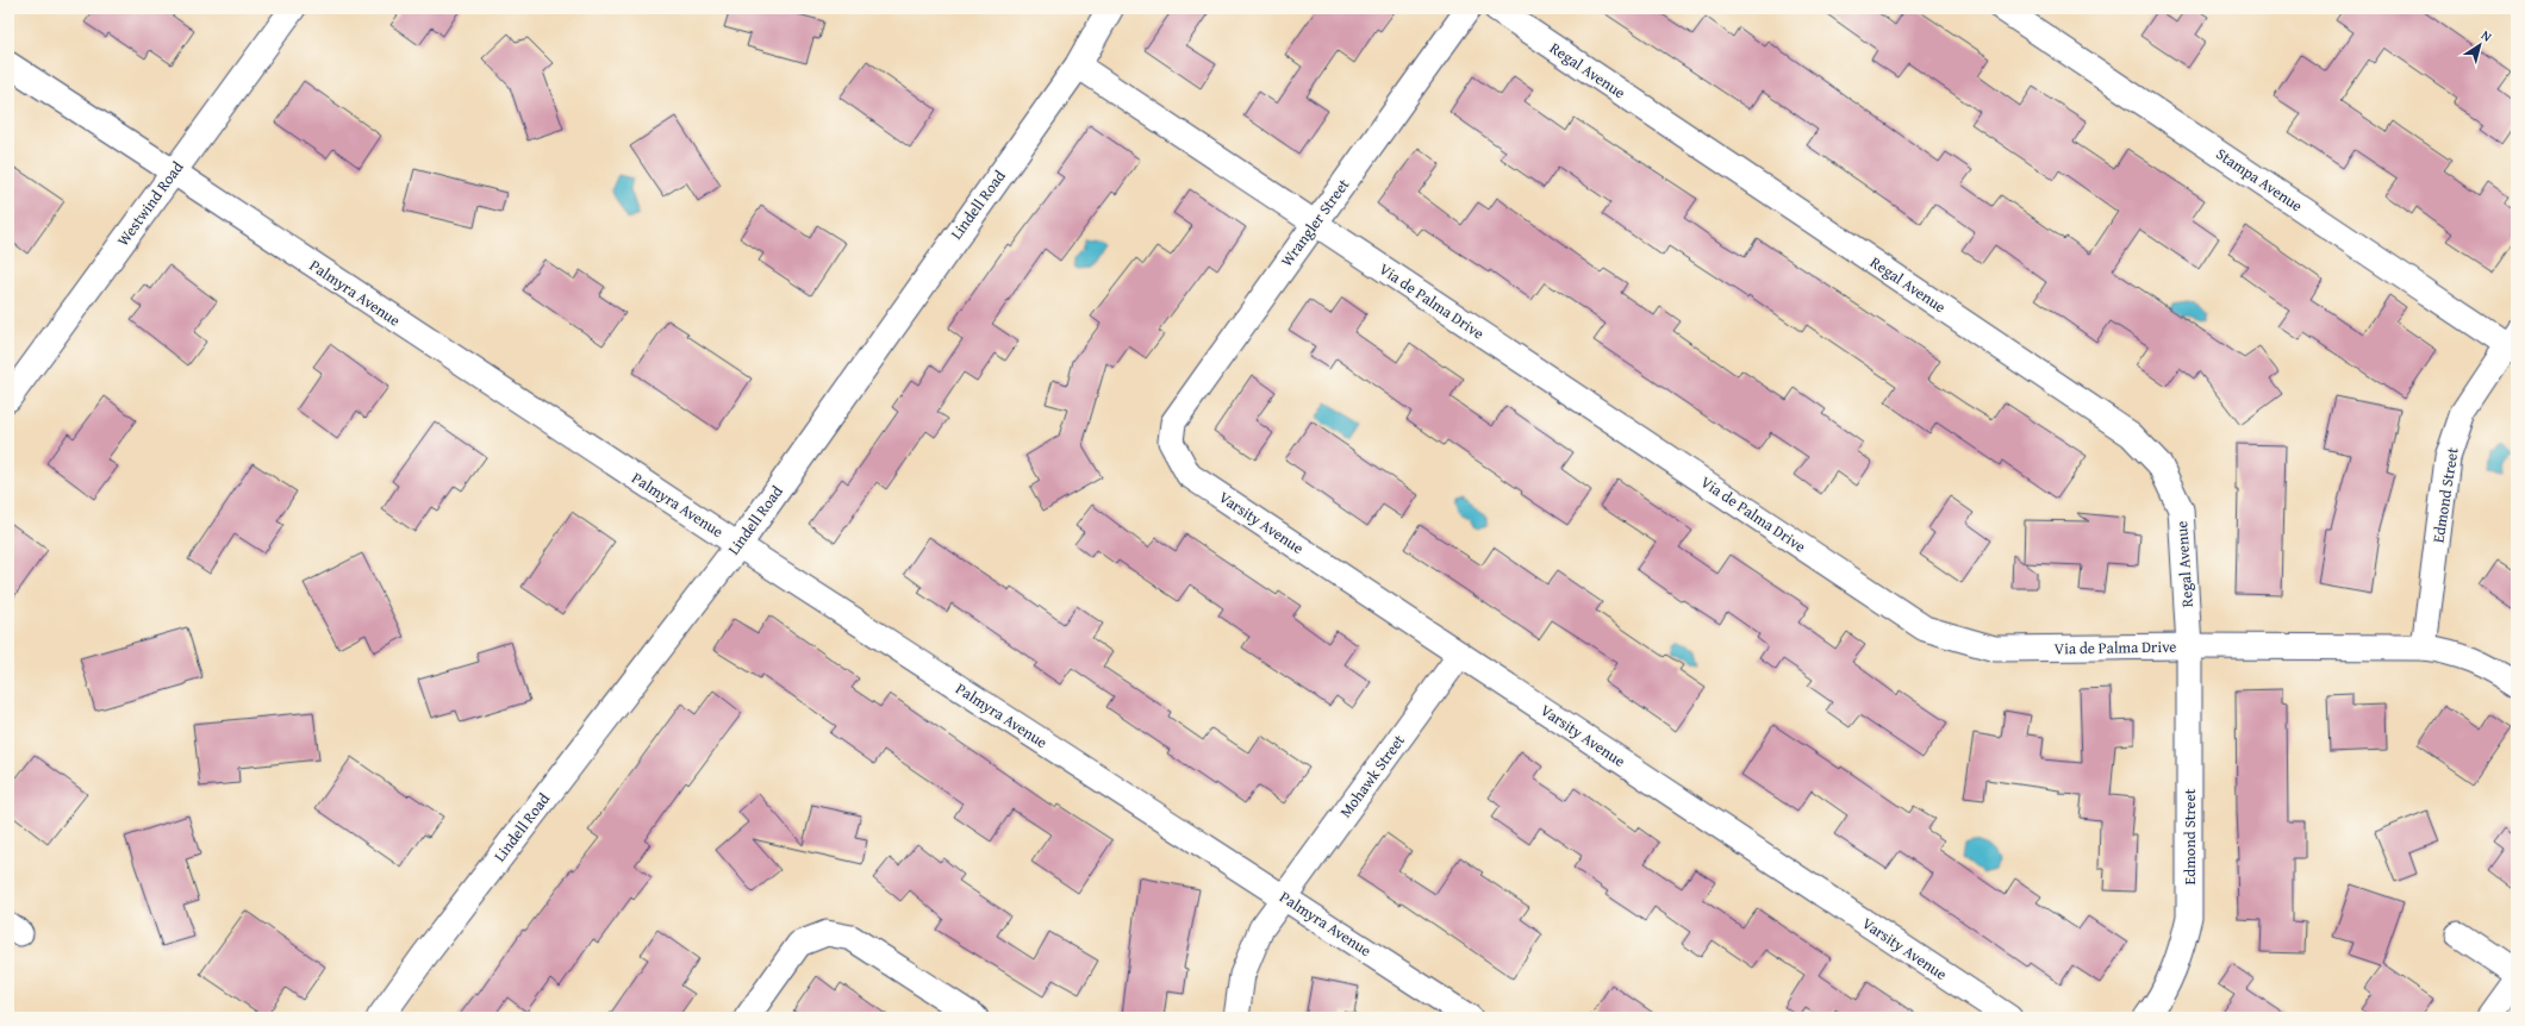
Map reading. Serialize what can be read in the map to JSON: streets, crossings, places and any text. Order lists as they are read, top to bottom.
{
  "streets": {
    "street": [
      "Regal Avenue",
      "Stampa Avenue",
      "Westwind Road",
      "Lindell Road",
      "Wrangler Street",
      "Palmyra Avenue",
      "Via de Palma Drive",
      "Edmond Street",
      "Varsity Avenue",
      "Mohawk Street"
    ]
  },
  "crossings": [
    ["Regal Avenue", "Via de Palma Drive"],
    ["Regal Avenue", "Edmond Street"],
    ["Stampa Avenue", "Edmond Street"],
    ["Westwind Road", "Palmyra Avenue"],
    ["Lindell Road", "Palmyra Avenue"],
    ["Lindell Road", "Via de Palma Drive"],
    ["Wrangler Street", "Via de Palma Drive"],
    ["Wrangler Street", "Varsity Avenue"],
    ["Palmyra Avenue", "Mohawk Street"],
    ["Via de Palma Drive", "Edmond Street"],
    ["Varsity Avenue", "Mohawk Street"]
  ],
  "north": "top right"
}
